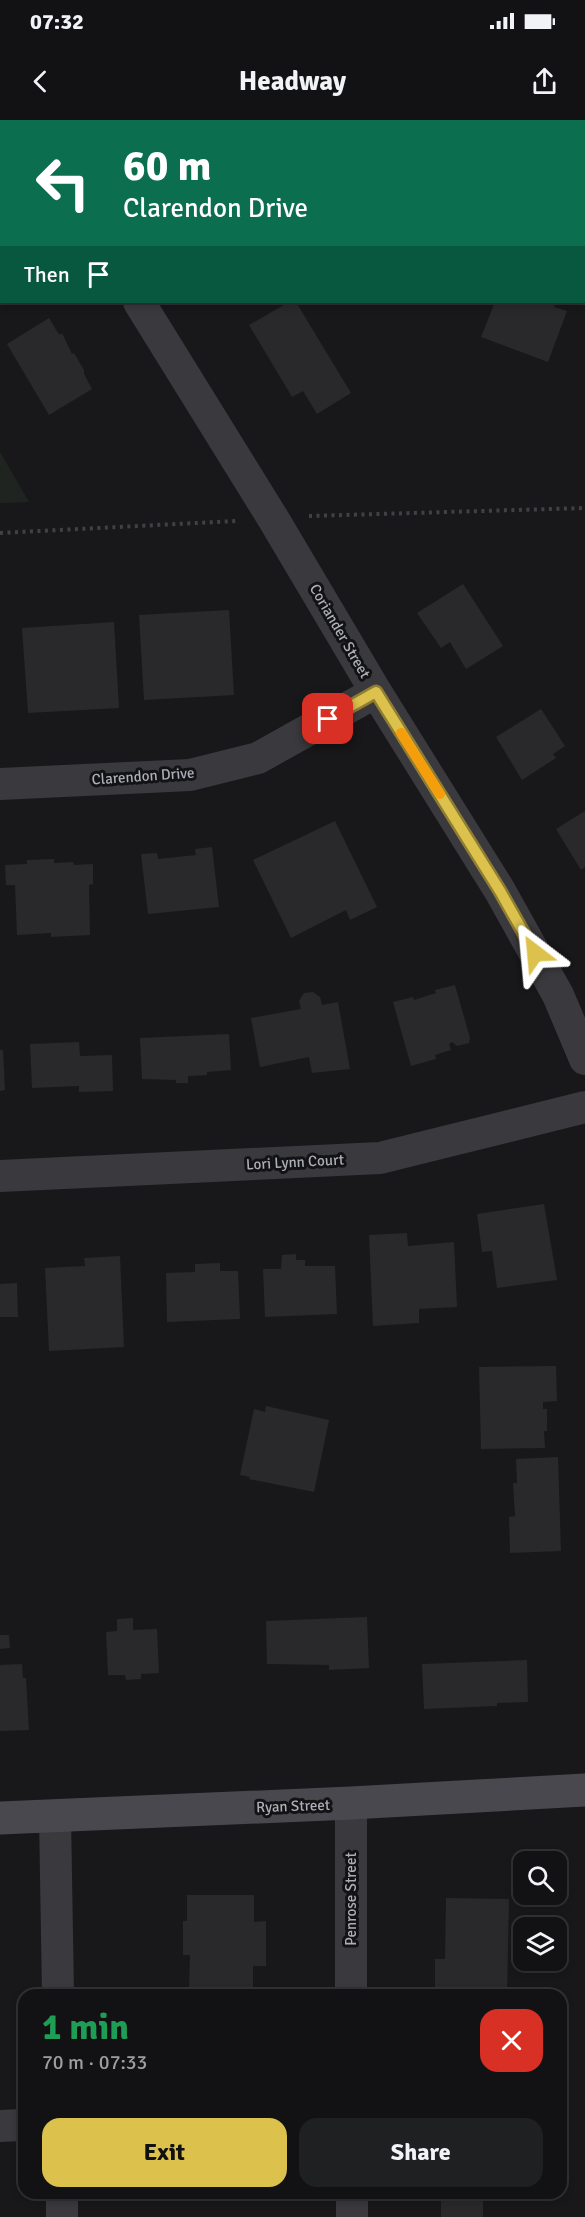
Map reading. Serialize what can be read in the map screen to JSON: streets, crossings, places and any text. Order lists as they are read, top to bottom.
{
  "streets": {
    "street": [
      "Coriander Street",
      "Clarendon Drive",
      "Lori Lynn Court",
      "Ryan Street",
      "Penrose Street"
    ]
  },
  "crossings": [
    ["Coriander Street", "Clarendon Drive"],
    ["Ryan Street", "Penrose Street"]
  ],
  "page": {
    "status": "07:32",
    "header": "Headway",
    "turn": ["60 m", "Clarendon Drive"],
    "then": "Then",
    "heading": ["1 min", "70 m · 07:33"],
    "buttons": ["Exit", "Share"]
  }
}
